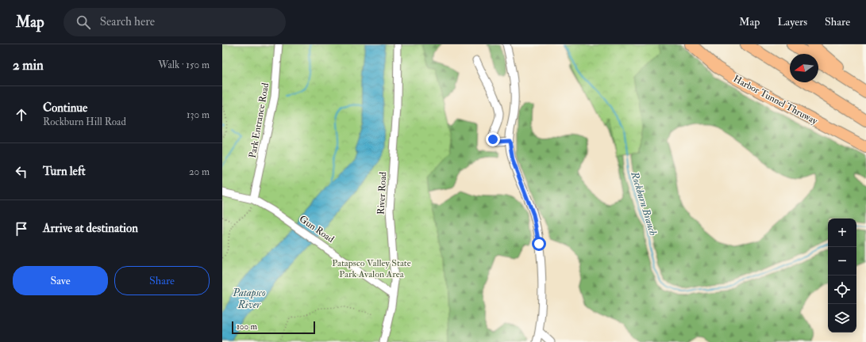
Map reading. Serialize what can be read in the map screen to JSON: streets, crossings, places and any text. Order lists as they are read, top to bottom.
{
  "streets": {
    "highway": ["Harbor Tunnel Thruway"],
    "street": ["Park Entrance Road", "River Road", "Gun Road"]
  },
  "crossings": [
    ["Park Entrance Road", "Gun Road"],
    ["River Road", "Gun Road"]
  ],
  "water": ["Rockburn Branch", "Patapsco River"],
  "parks": ["Patapsco Valley State Park Avalon Area"],
  "scale_bar": "100 m",
  "north": "left",
  "page": {
    "header": "Map",
    "search": "Search here",
    "nav": ["Map", "Layers", "Share"],
    "heading": ["2 min", "Walk · 150 m"],
    "list": [
      ["Continue", "Rockburn Hill Road", "130 m"],
      ["Turn left", "20 m"],
      "Arrive at destination"
    ],
    "map_buttons": ["+", "−"],
    "buttons": ["Save", "Share"],
    "scale": "100 m"
  }
}
